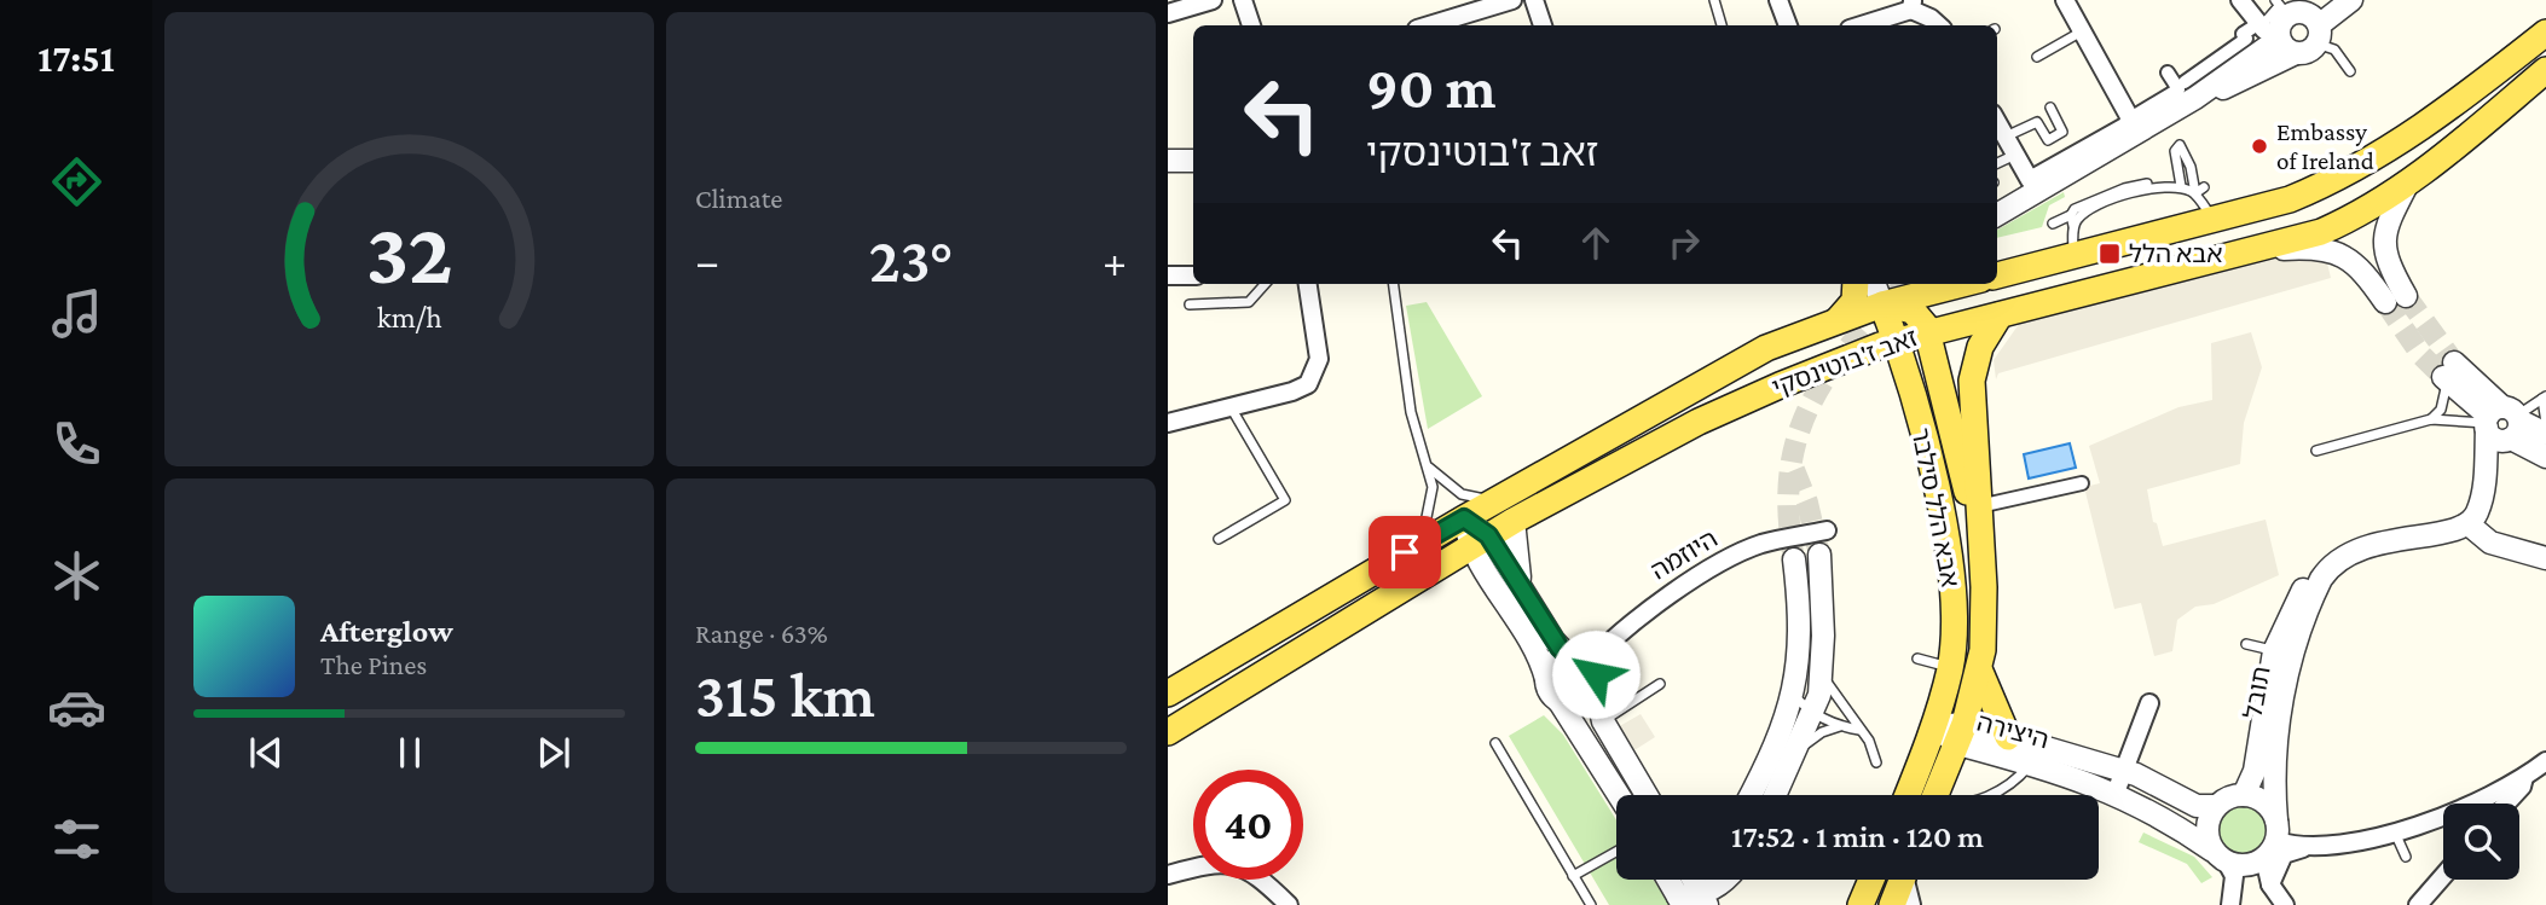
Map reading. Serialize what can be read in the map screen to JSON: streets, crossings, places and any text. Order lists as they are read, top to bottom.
{
  "streets": {
    "main road": ["זאב ז'בוטינסקי", "אבא הלל סילבר"],
    "street": ["היוזמה", "תובל", "היצירה"]
  },
  "crossings": [
    ["זאב ז'בוטינסקי", "אבא הלל סילבר"],
    ["אבא הלל סילבר", "היצירה"],
    ["תובל", "היצירה"]
  ],
  "places": {
    "other": ["Embassy of Ireland"],
    "transit": ["אבא הלל"]
  },
  "page": {
    "tabs": "17:51",
    "tile": [
      "Climate",
      ["Range · 63%", "315 km"]
    ],
    "turn": ["90 m", "זאב ז'בוטינסקי"],
    "heat": ["−", "23°", "+"],
    "song": ["Afterglow", "The Pines"],
    "limit": "40",
    "trip": "17:52 · 1 min · 120 m",
    "gauge": ["32", "km/h"]
  }
}
